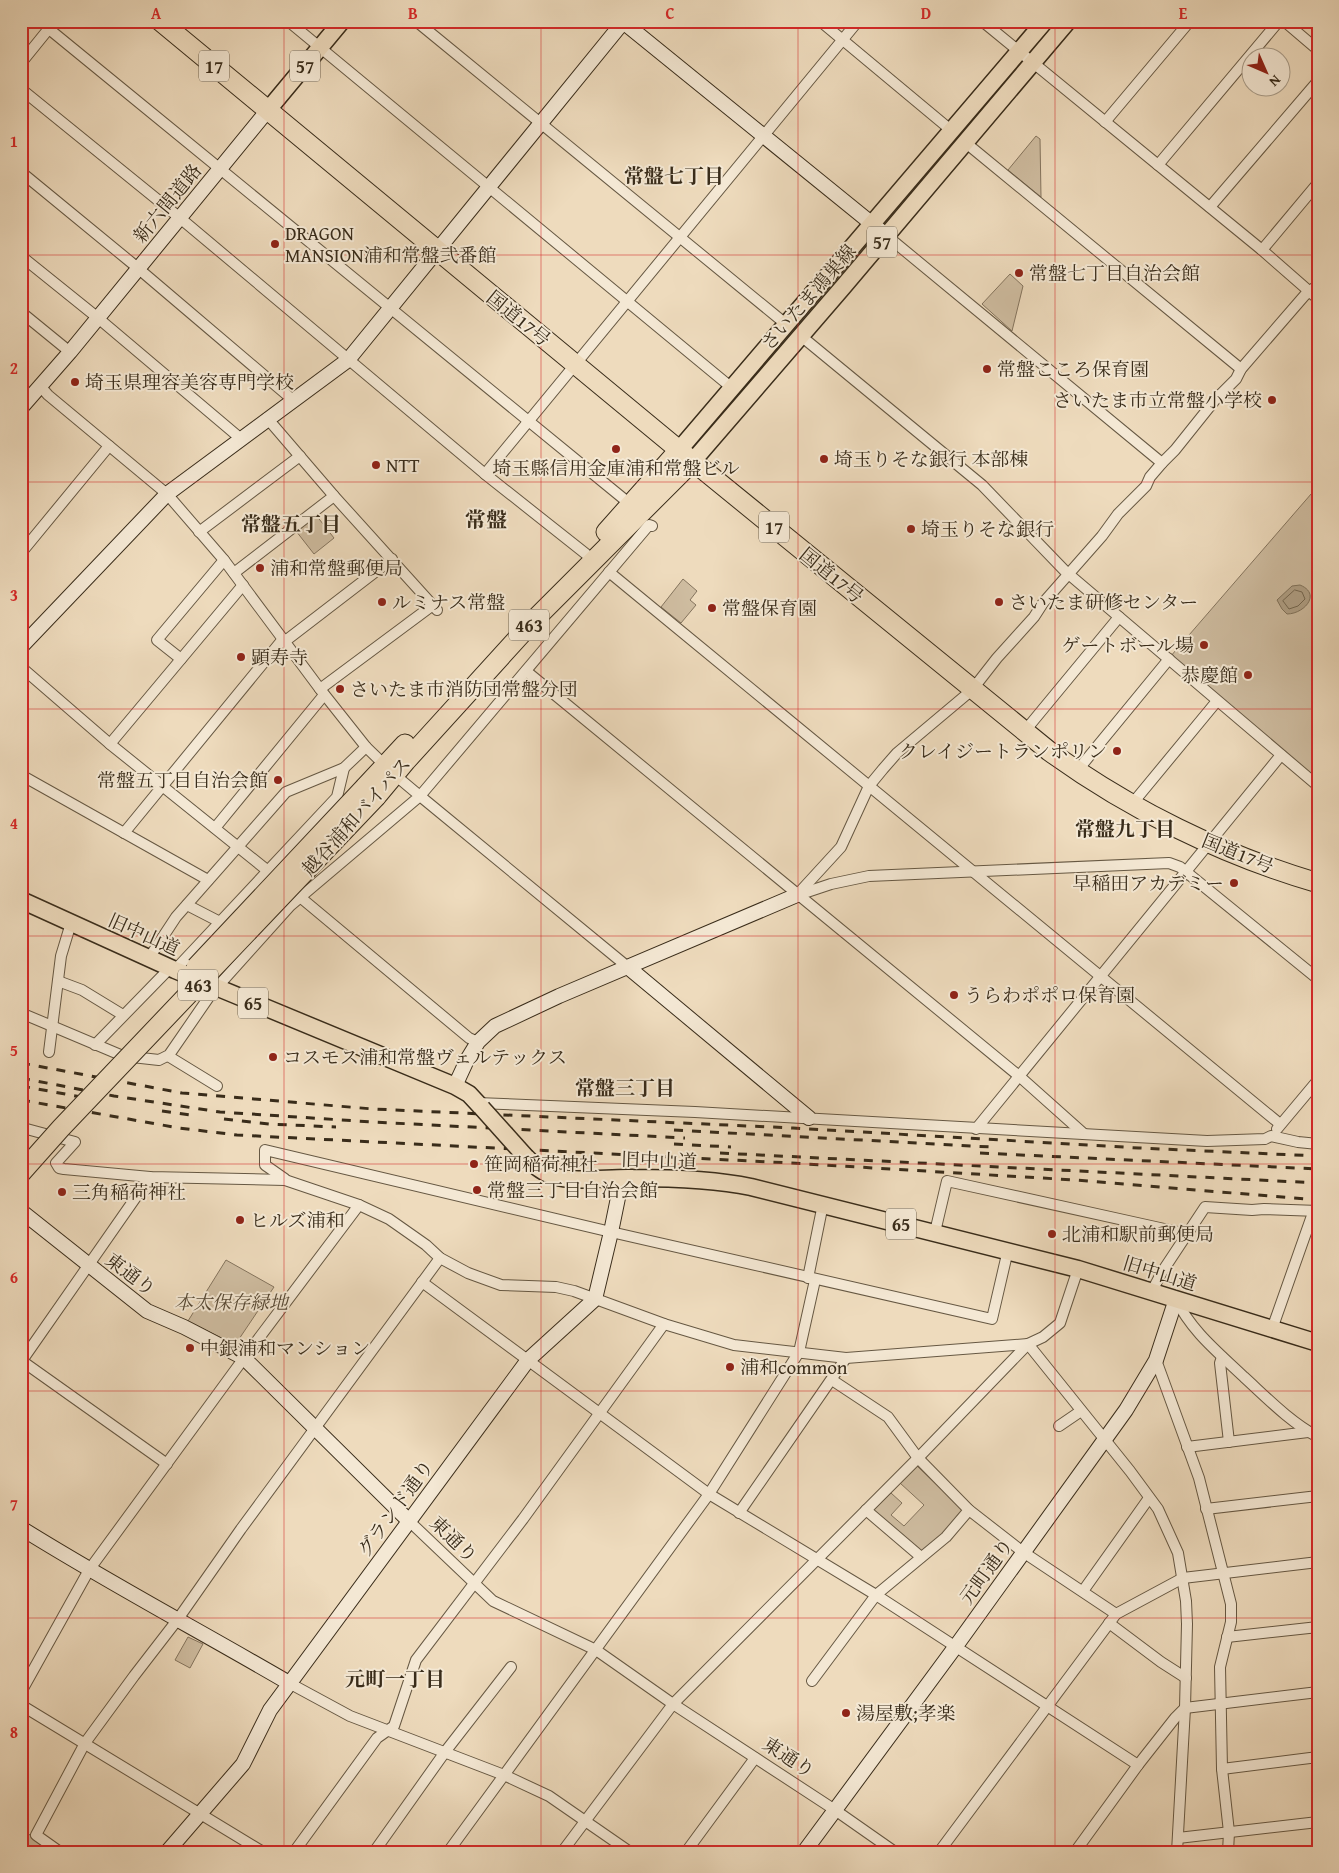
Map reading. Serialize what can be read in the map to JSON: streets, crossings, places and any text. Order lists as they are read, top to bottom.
{
  "streets": {
    "highway": [
      "17",
      "国道17号",
      "463",
      "越谷浦和バイパス"
    ],
    "main road": [
      "57",
      "新六間道路",
      "さいたま鴻巣線",
      "旧中山道",
      "65"
    ],
    "street": ["東通り", "グランド通り", "元町通り"]
  },
  "crossings": [
    ["17", "新六間道路"],
    ["17", "国道17号"],
    ["新六間道路", "国道17号"],
    ["さいたま鴻巣線", "国道17号"],
    ["さいたま鴻巣線", "越谷浦和バイパス"],
    ["国道17号", "越谷浦和バイパス"],
    ["旧中山道", "元町通り"],
    ["東通り", "グランド通り"],
    ["東通り", "元町通り"]
  ],
  "districts": [
    "常盤七丁目",
    "常盤",
    "常盤五丁目",
    "常盤九丁目",
    "常盤三丁目",
    "元町一丁目"
  ],
  "parks": ["本太保存緑地"],
  "places": [
    "DRAGON MANSION浦和常盤弐番館",
    "常盤七丁目自治会館",
    "常盤こころ保育園",
    "埼玉県理容美容専門学校",
    "さいたま市立常盤小学校",
    "埼玉縣信用金庫浦和常盤ビル",
    "埼玉りそな銀行 本部棟",
    "NTT",
    "埼玉りそな銀行",
    "浦和常盤郵便局",
    "ルミナス常盤",
    "さいたま研修センター",
    "常盤保育園",
    "ゲートボール場",
    "顕寿寺",
    "恭慶館",
    "さいたま市消防団常盤分団",
    "クレイジートランポリン",
    "常盤五丁目自治会館",
    "早稲田アカデミー",
    "うらわポポロ保育園",
    "コスモス浦和常盤ヴェルテックス",
    "笹岡稲荷神社",
    "常盤三丁目自治会館",
    "三角稲荷神社",
    "ヒルズ浦和",
    "北浦和駅前郵便局",
    "中銀浦和マンション",
    "浦和common",
    "湯屋敷;孝楽"
  ],
  "north": "bottom right",
  "grid": {
    "columns": [
      "A",
      "B",
      "C",
      "D",
      "E"
    ],
    "rows": [
      "1",
      "2",
      "3",
      "4",
      "5",
      "6",
      "7",
      "8"
    ]
  }
}
